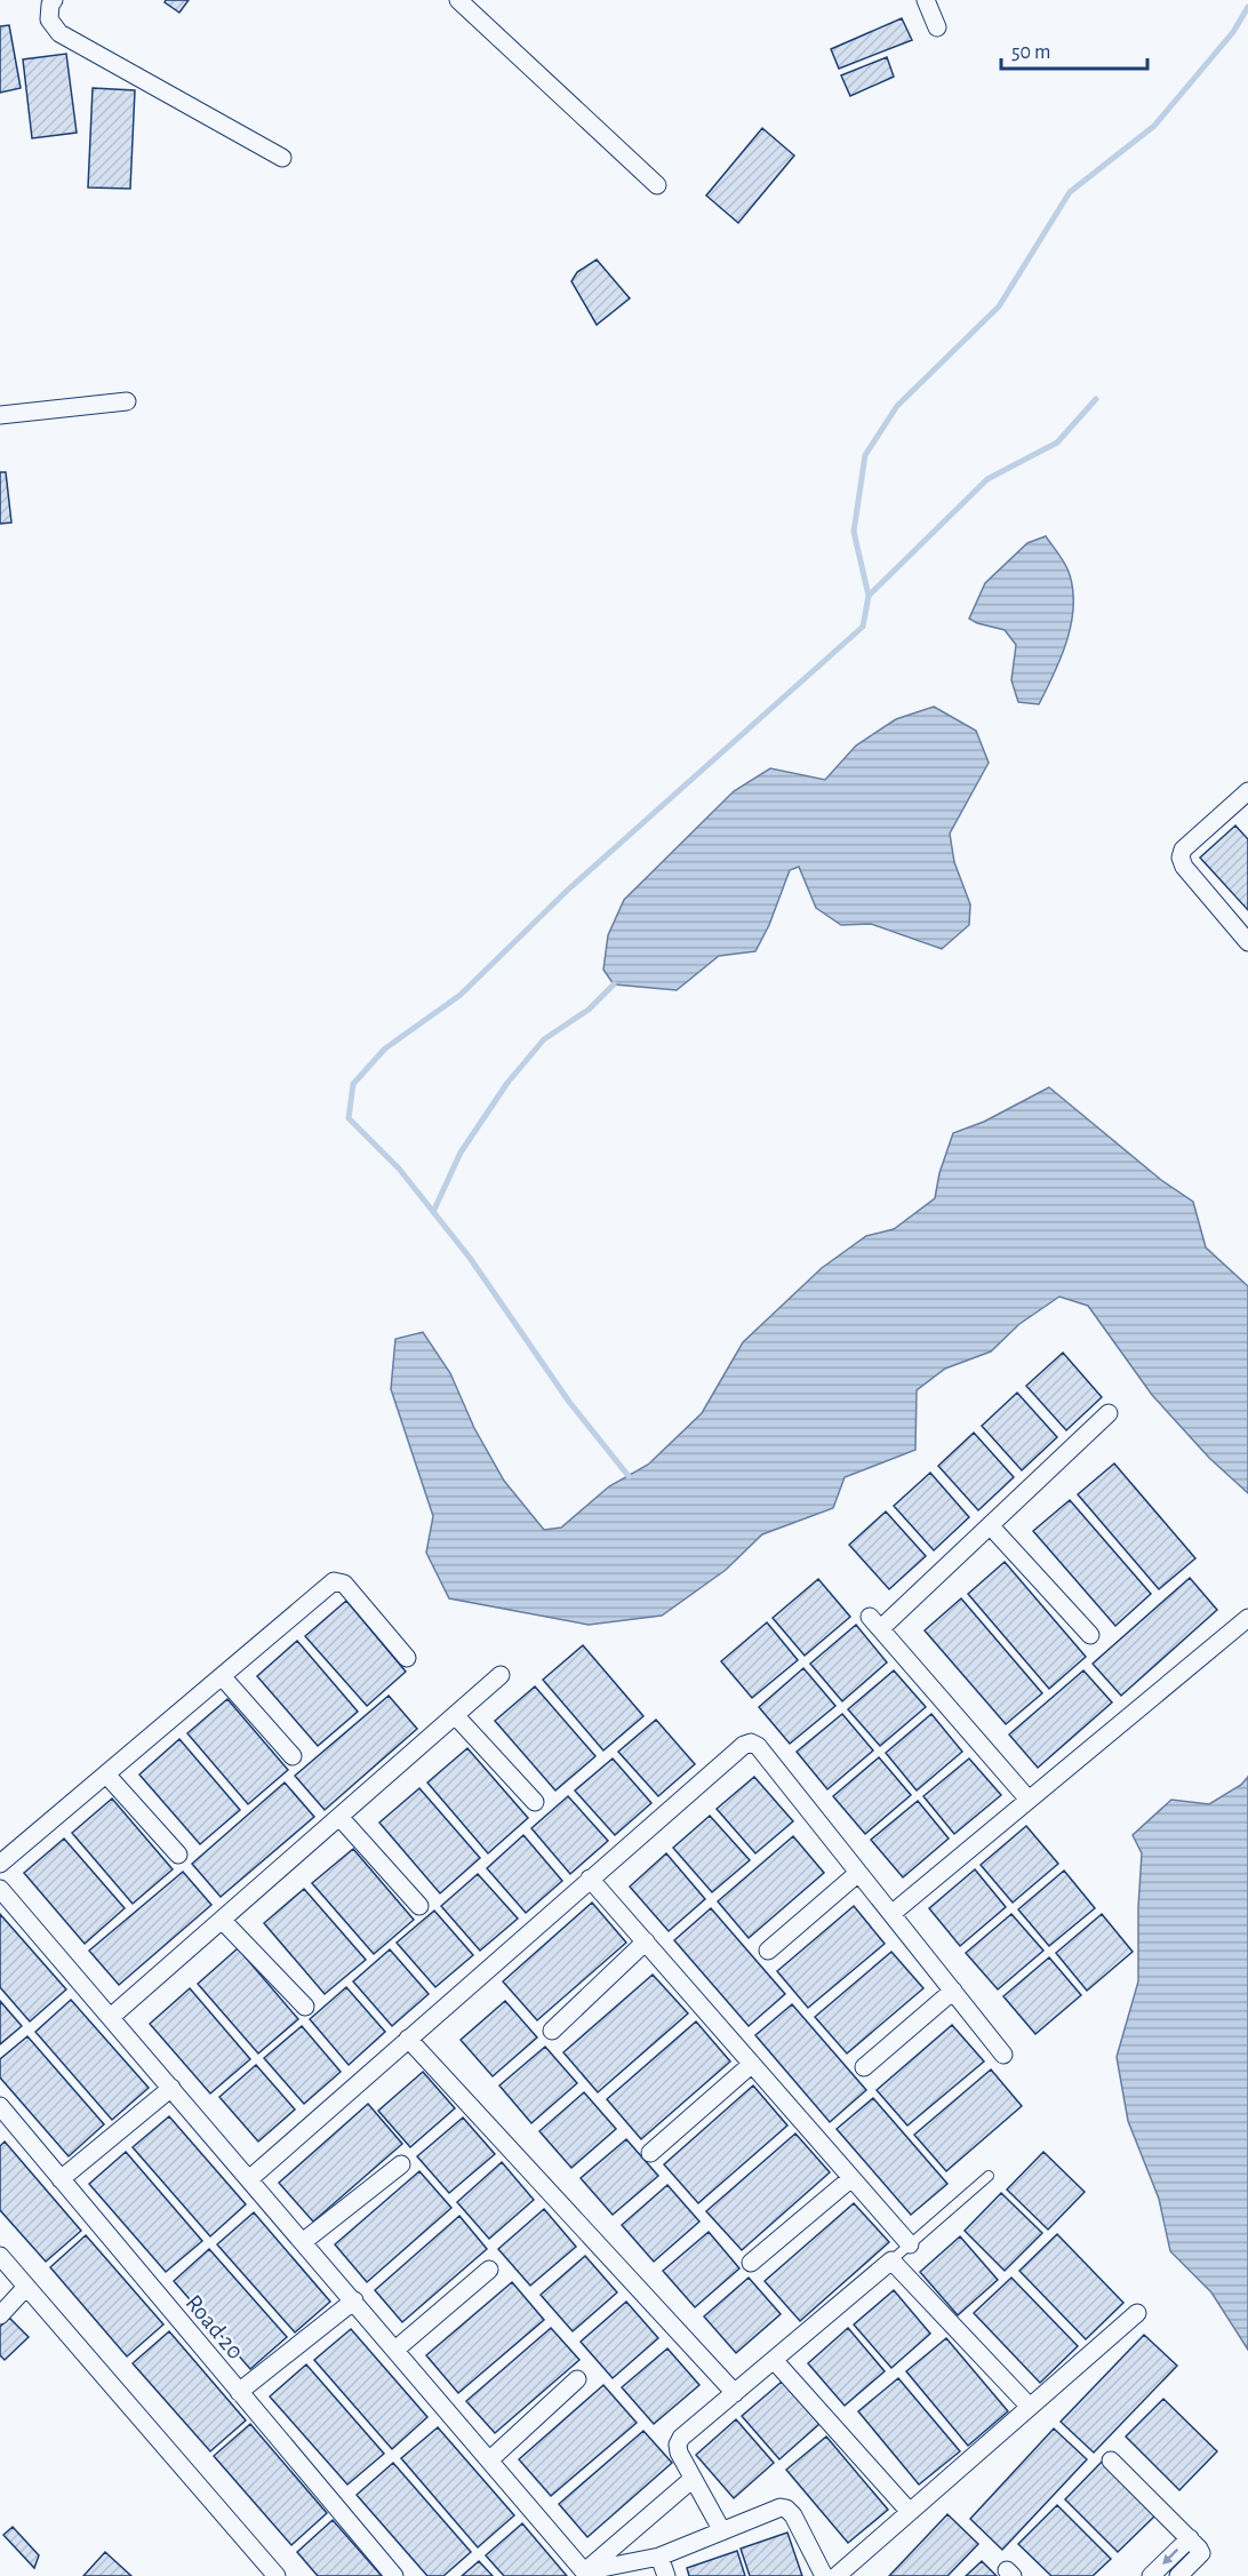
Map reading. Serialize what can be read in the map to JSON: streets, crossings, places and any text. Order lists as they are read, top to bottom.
{
  "streets": {
    "street": ["Road 20"]
  },
  "scale_bar": "50 m"
}
